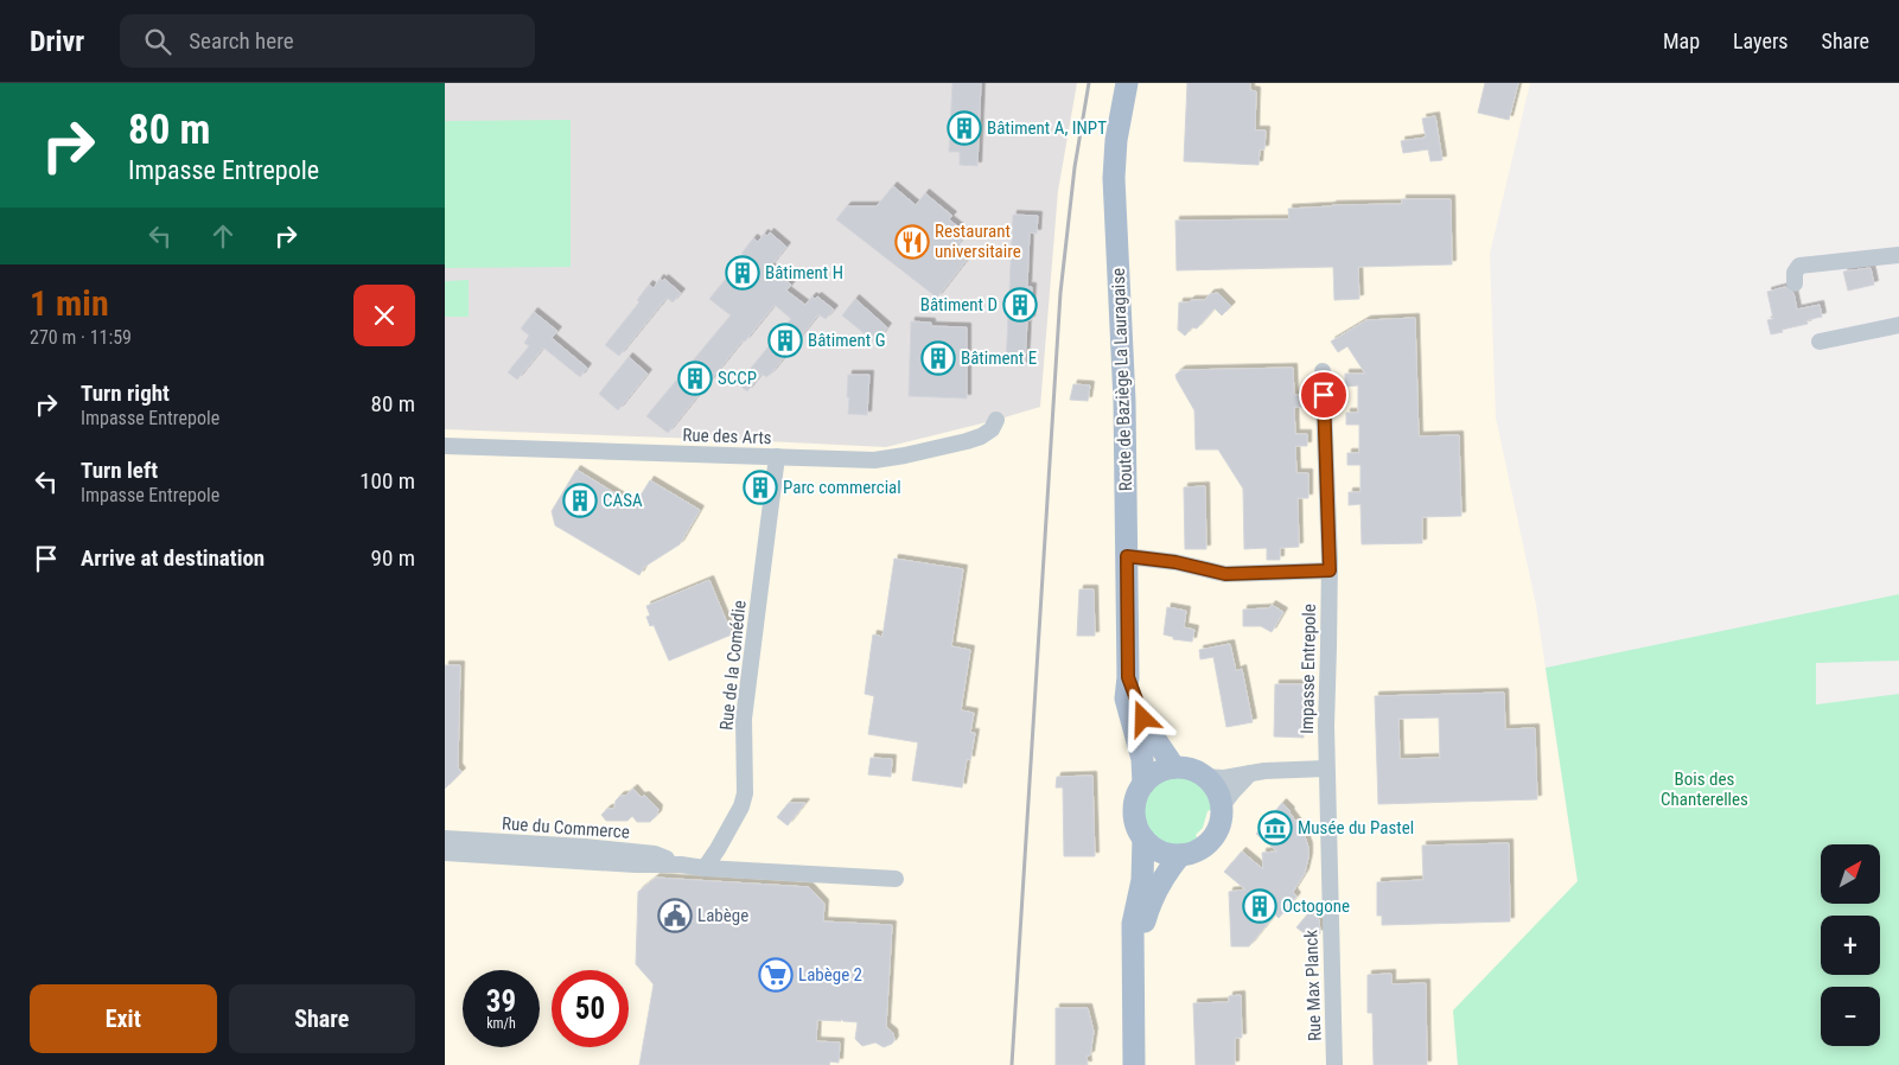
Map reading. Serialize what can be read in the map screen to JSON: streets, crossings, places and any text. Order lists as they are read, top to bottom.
{
  "streets": {
    "main road": ["Route de Baziège La Lauragaise"],
    "street": [
      "Rue des Arts",
      "Rue de la Comédie",
      "Impasse Entrepole",
      "Rue du Commerce",
      "Rue Max Planck"
    ]
  },
  "crossings": [
    ["Rue des Arts", "Rue de la Comédie"],
    ["Rue de la Comédie", "Rue du Commerce"],
    ["Impasse Entrepole", "Rue Max Planck"]
  ],
  "parks": ["Bois des Chanterelles"],
  "places": {
    "building": [
      "Bâtiment A, INPT",
      "Bâtiment H",
      "Bâtiment D",
      "Bâtiment G",
      "Bâtiment E",
      "SCCP",
      "Parc commercial",
      "CASA",
      "Octogone"
    ],
    "restaurant": ["Restaurant universitaire"],
    "museum": ["Musée du Pastel"],
    "public building": ["Labège"],
    "supermarket": ["Labège 2"]
  },
  "north": "top right",
  "page": {
    "header": "Drivr",
    "search": "Search here",
    "nav": ["Map", "Layers", "Share"],
    "turn": ["80 m", "Impasse Entrepole"],
    "heading": ["1 min", "270 m · 11:59"],
    "list": [
      {
        "name": "Turn right",
        "note": "Impasse Entrepole",
        "value": "80 m"
      },
      {
        "name": "Turn left",
        "note": "Impasse Entrepole",
        "value": "100 m"
      },
      {
        "name": "Arrive at destination",
        "value": "90 m"
      }
    ],
    "map_buttons": ["+", "−"],
    "speed": "39 km/h",
    "limit": "50",
    "buttons": ["Exit", "Share"]
  }
}
